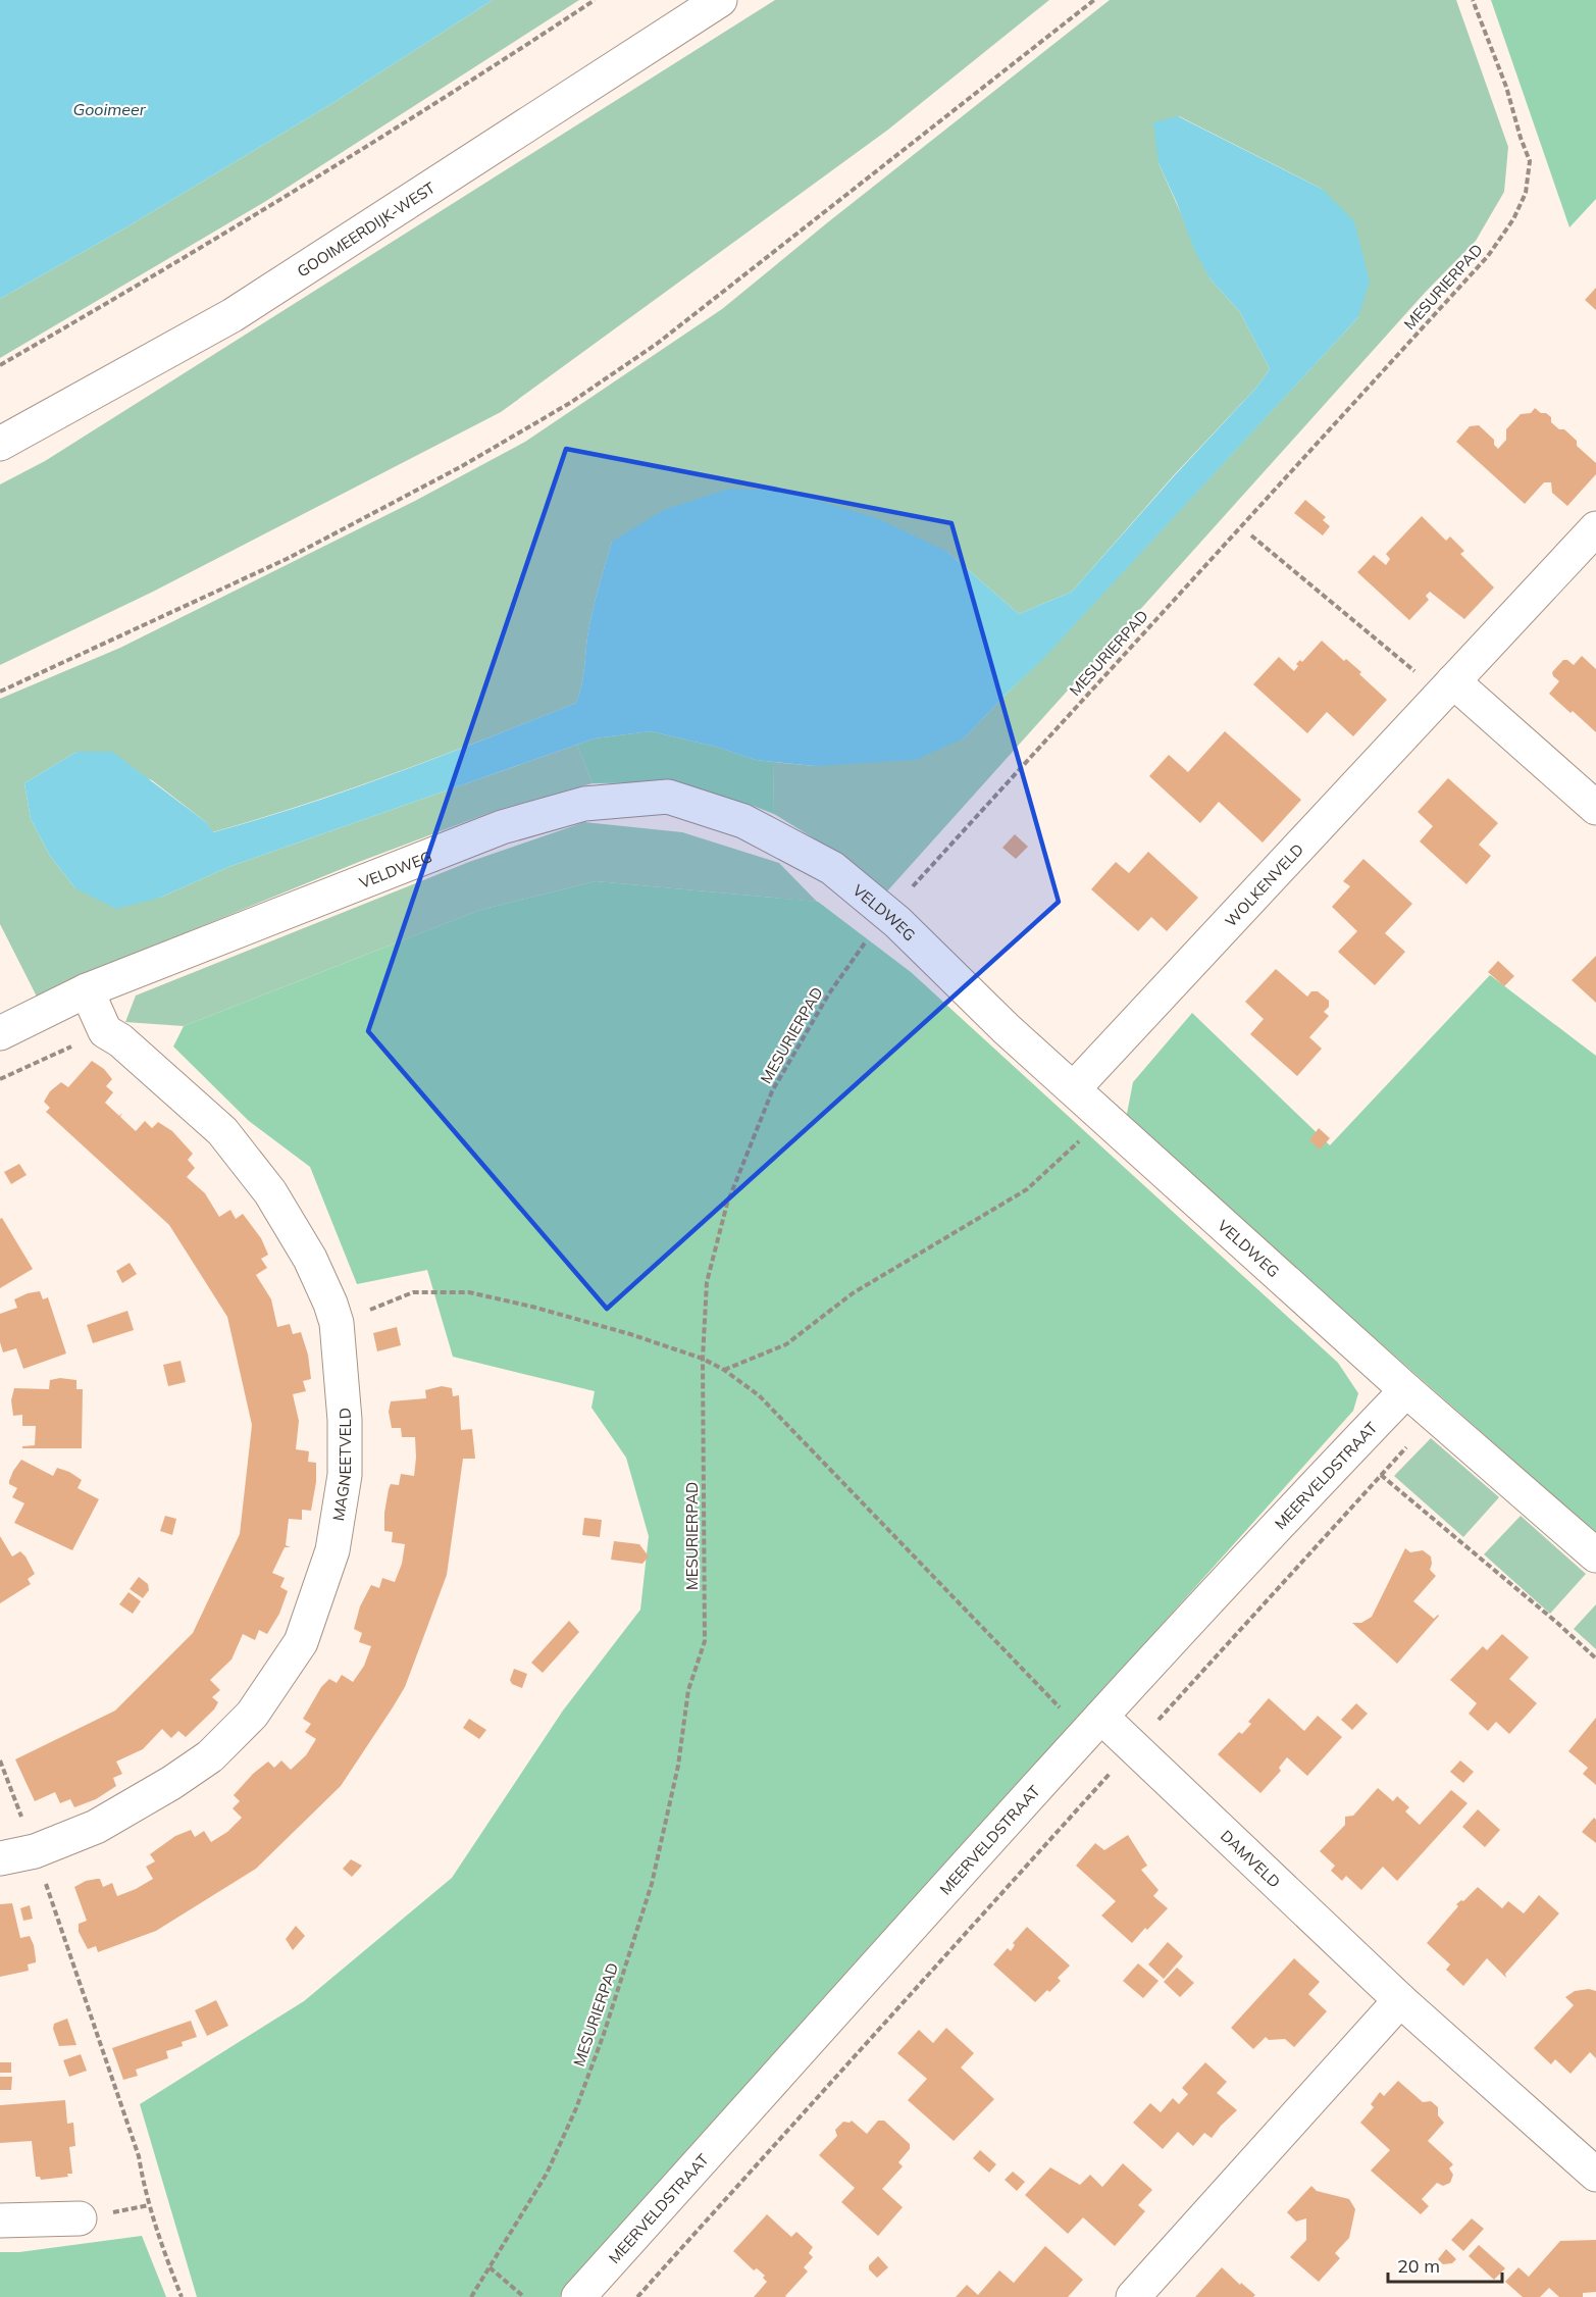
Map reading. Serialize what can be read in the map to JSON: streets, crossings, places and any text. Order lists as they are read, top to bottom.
{
  "streets": {
    "street": [
      "GOOIMEERDIJK-WEST",
      "VELDWEG",
      "WOLKENVELD",
      "MAGNEETVELD",
      "MEERVELDSTRAAT",
      "DAMVELD"
    ],
    "path": ["MESURIERPAD"]
  },
  "crossings": [
    ["MESURIERPAD", "VELDWEG"],
    ["VELDWEG", "WOLKENVELD"],
    ["VELDWEG", "MAGNEETVELD"],
    ["VELDWEG", "MEERVELDSTRAAT"],
    ["MEERVELDSTRAAT", "DAMVELD"]
  ],
  "water": ["Gooimeer"],
  "scale_bar": "20 m"
}
